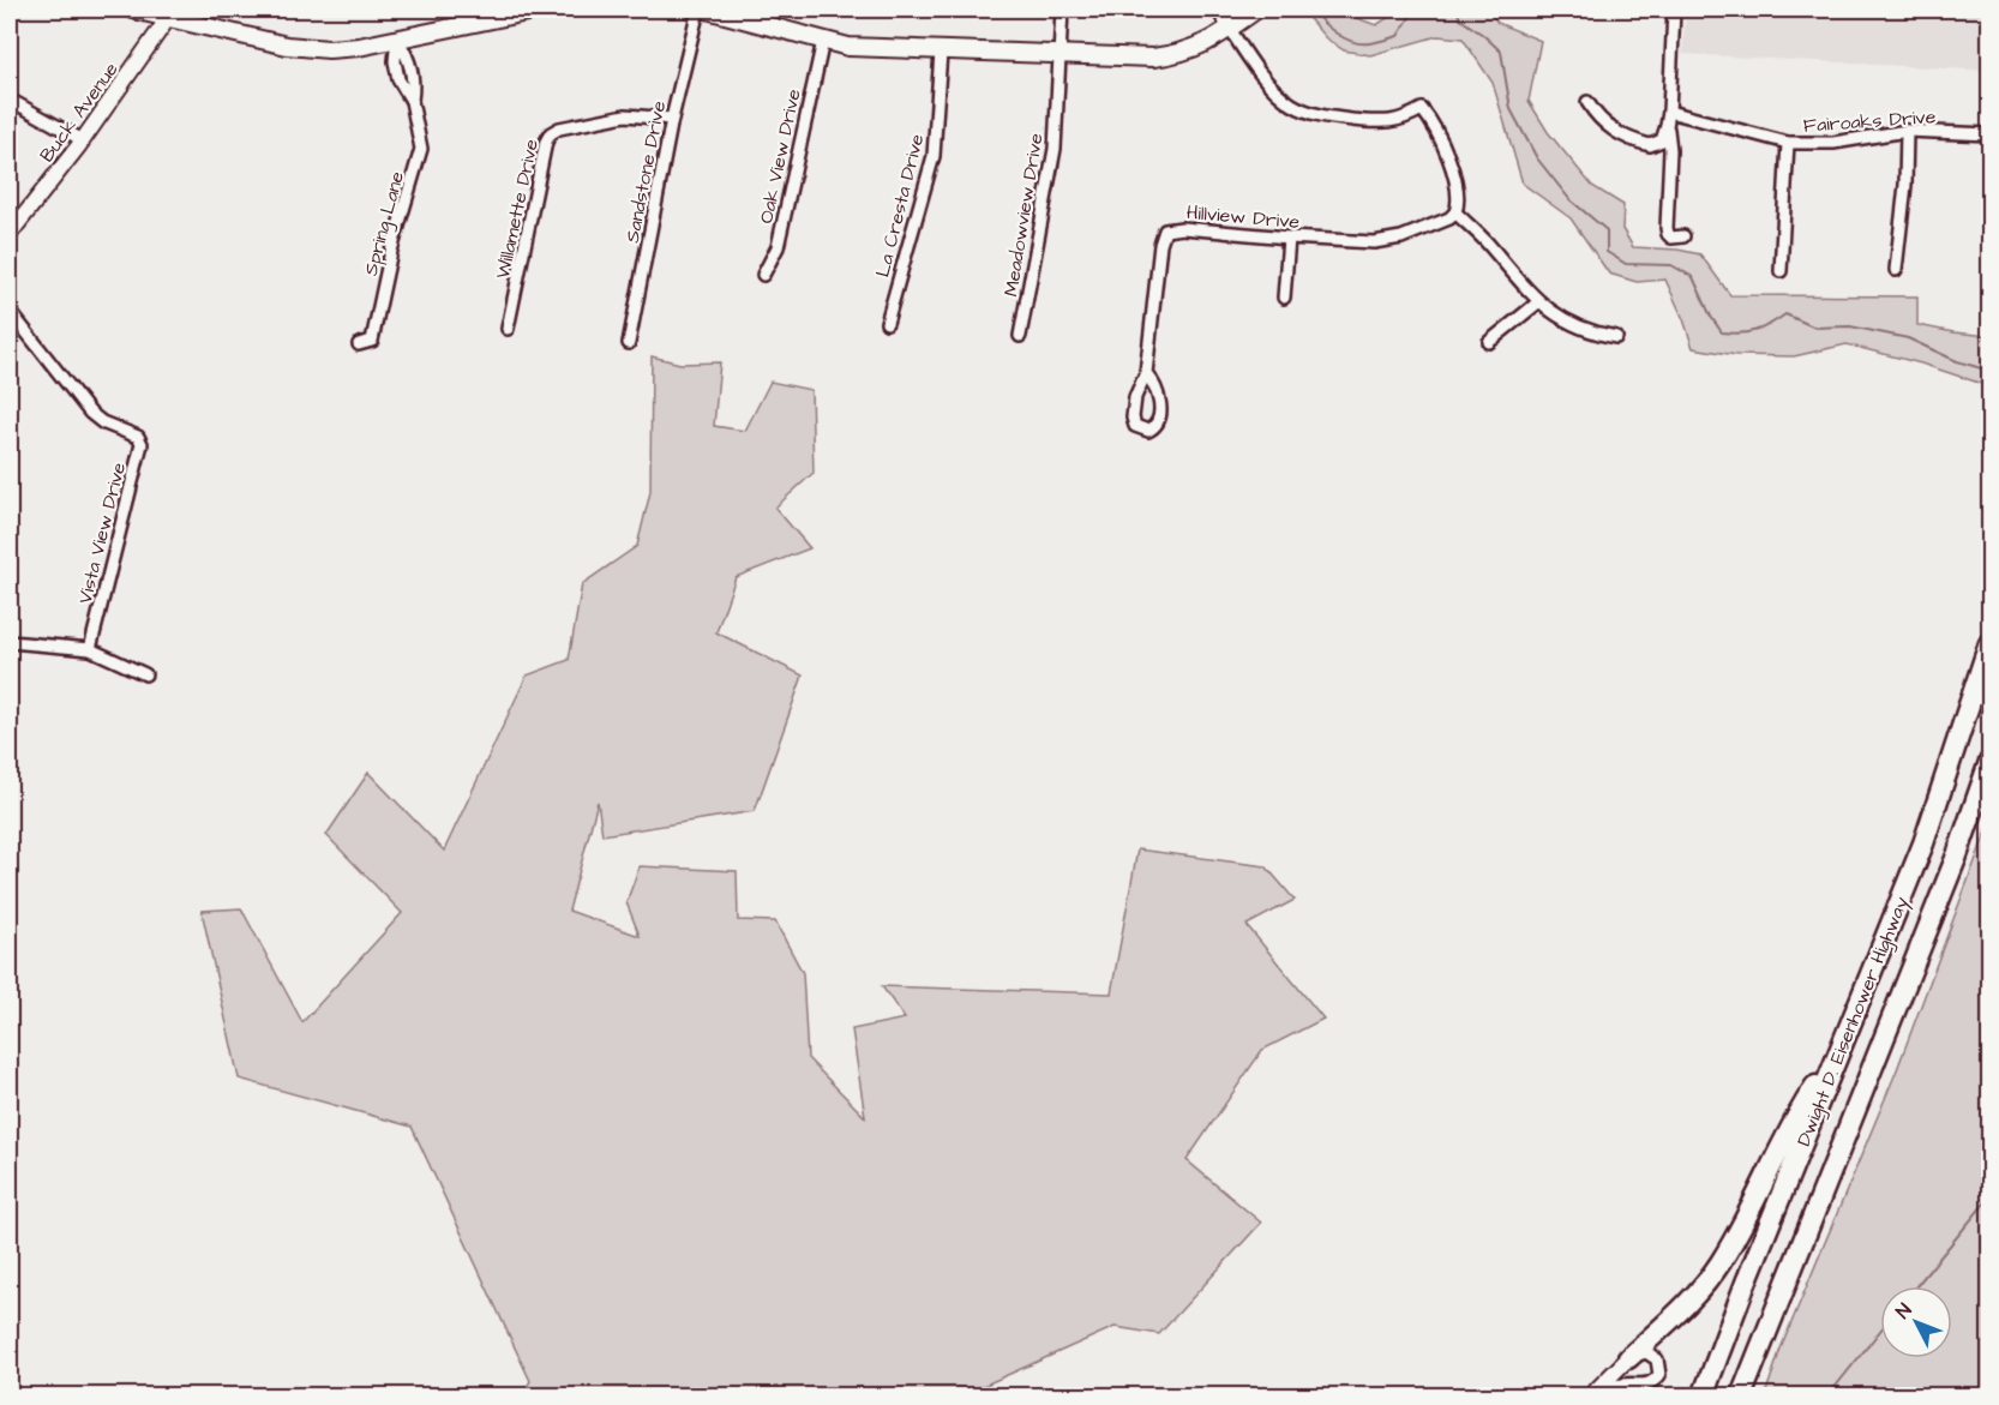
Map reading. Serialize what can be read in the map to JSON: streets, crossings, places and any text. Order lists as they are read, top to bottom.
{
  "streets": {
    "highway": ["Dwight D. Eisenhower Highway"],
    "street": [
      "Buck Avenue",
      "Fairoaks Drive",
      "Oak View Drive",
      "Sandstone Drive",
      "La Cresta Drive",
      "Willamette Drive",
      "Meadowview Drive",
      "Hillview Drive",
      "Spring Lane",
      "Vista View Drive"
    ]
  },
  "crossings": [
    ["Sandstone Drive", "Willamette Drive"]
  ],
  "north": "top left"
}
